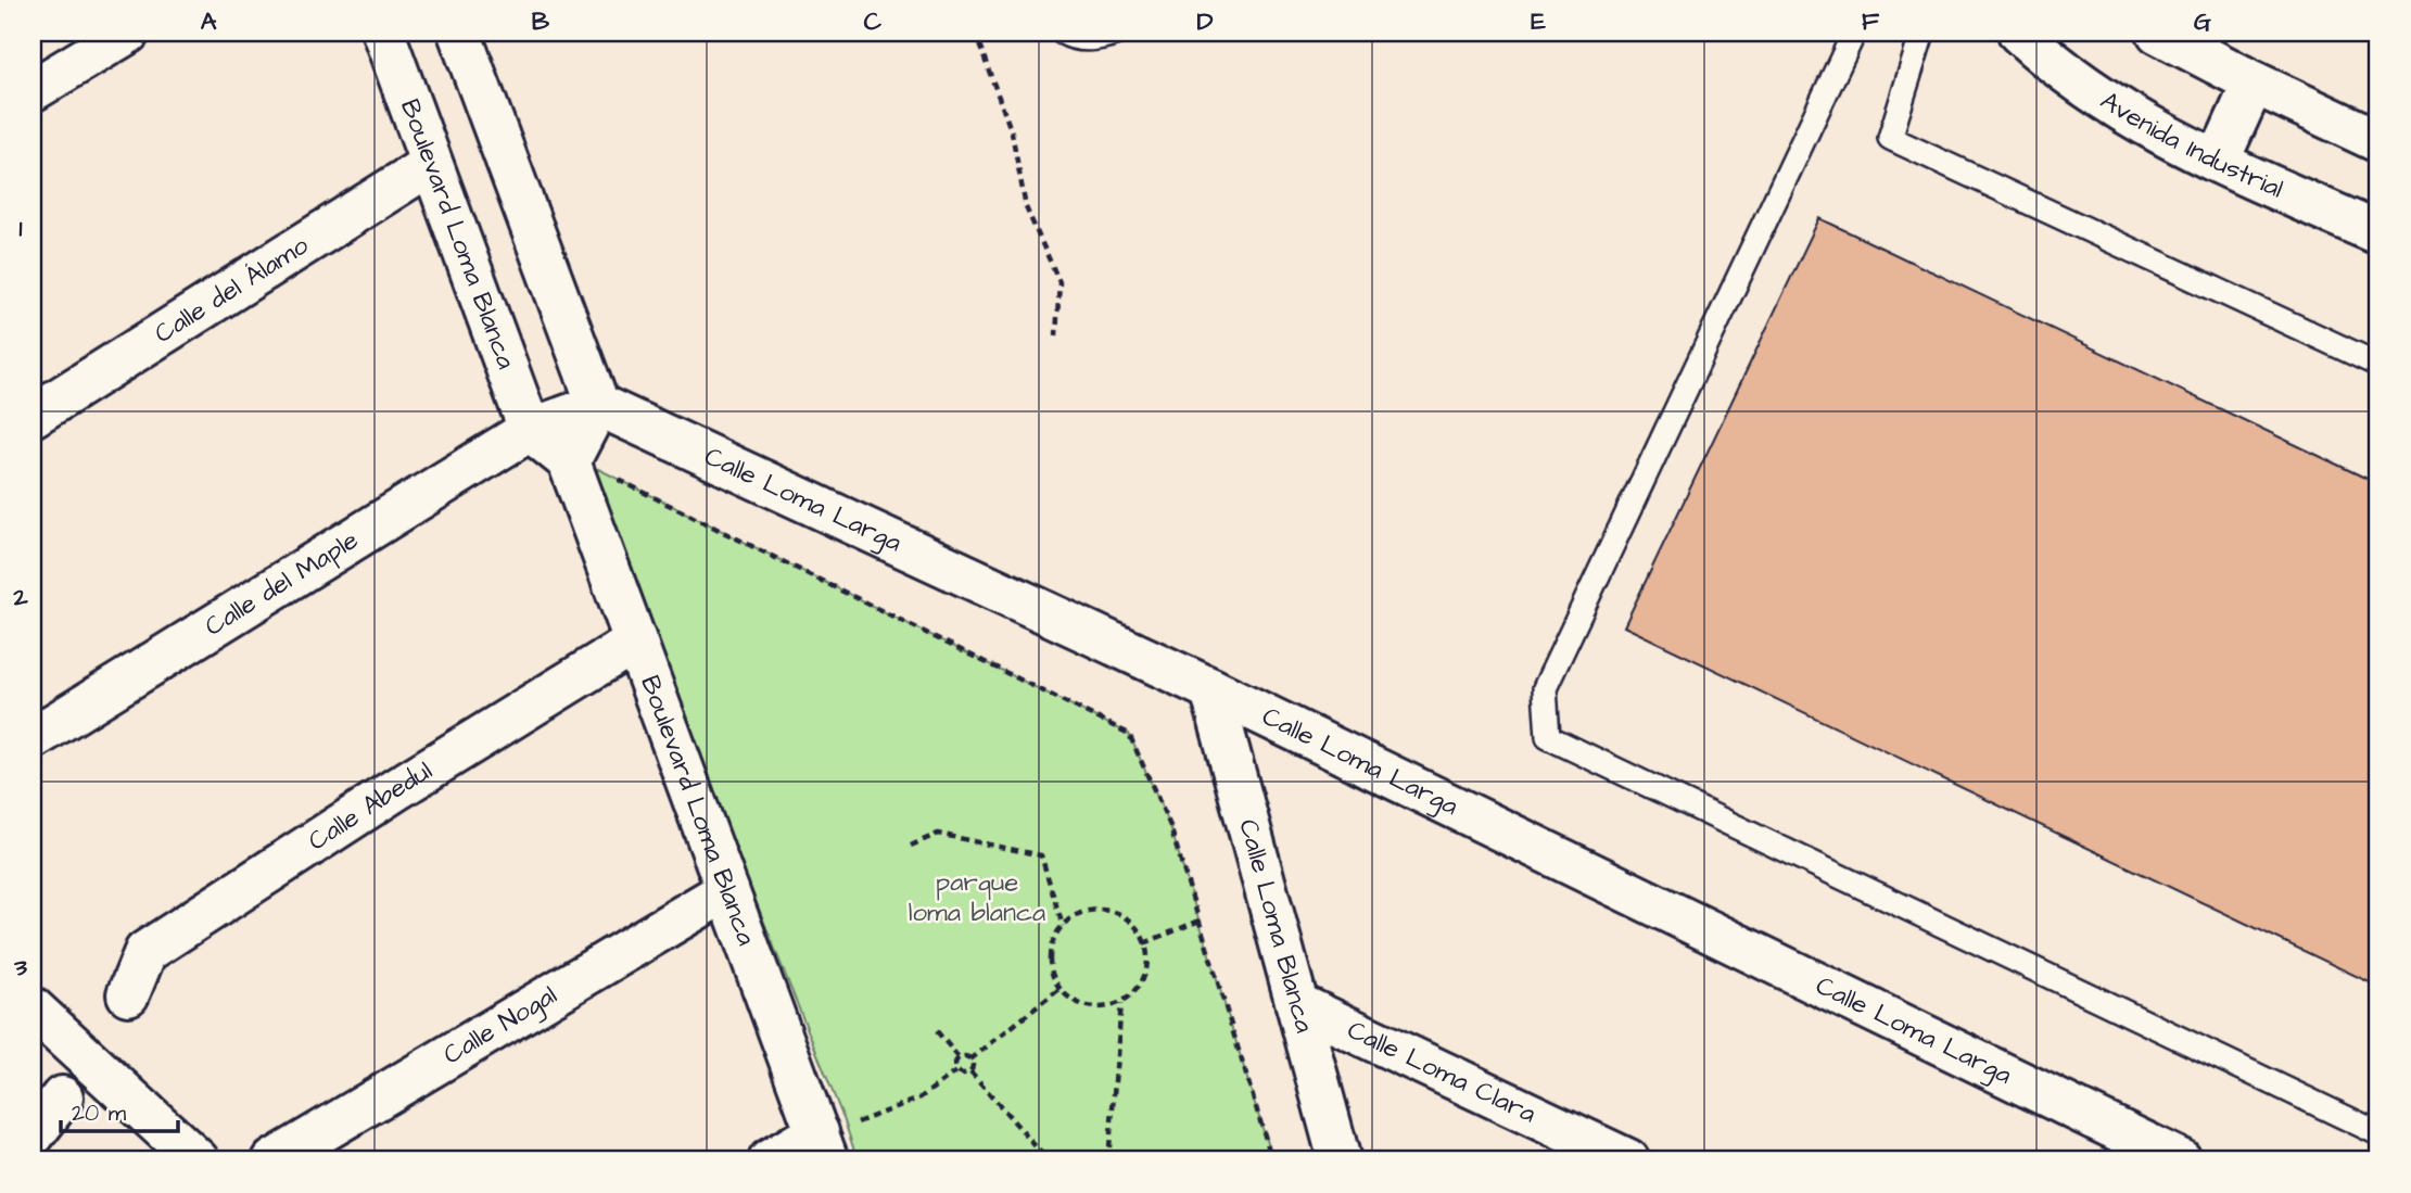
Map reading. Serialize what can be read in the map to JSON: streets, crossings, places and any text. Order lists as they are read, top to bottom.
{
  "streets": {
    "street": [
      "Avenida Industrial",
      "Boulevard Loma Blanca",
      "Calle del Álamo",
      "Calle Loma Larga",
      "Calle del Maple",
      "Calle Abedul",
      "Calle Loma Blanca",
      "Calle Nogal",
      "Calle Loma Clara"
    ]
  },
  "crossings": [
    ["Boulevard Loma Blanca", "Calle del Álamo"],
    ["Boulevard Loma Blanca", "Calle del Maple"],
    ["Boulevard Loma Blanca", "Calle Abedul"],
    ["Boulevard Loma Blanca", "Calle Nogal"],
    ["Calle Loma Larga", "Calle Loma Blanca"],
    ["Calle Loma Blanca", "Calle Loma Clara"]
  ],
  "parks": ["parque loma blanca"],
  "scale_bar": "20 m",
  "grid": {
    "columns": [
      "A",
      "B",
      "C",
      "D",
      "E",
      "F",
      "G"
    ],
    "rows": ["1", "2", "3"]
  }
}
